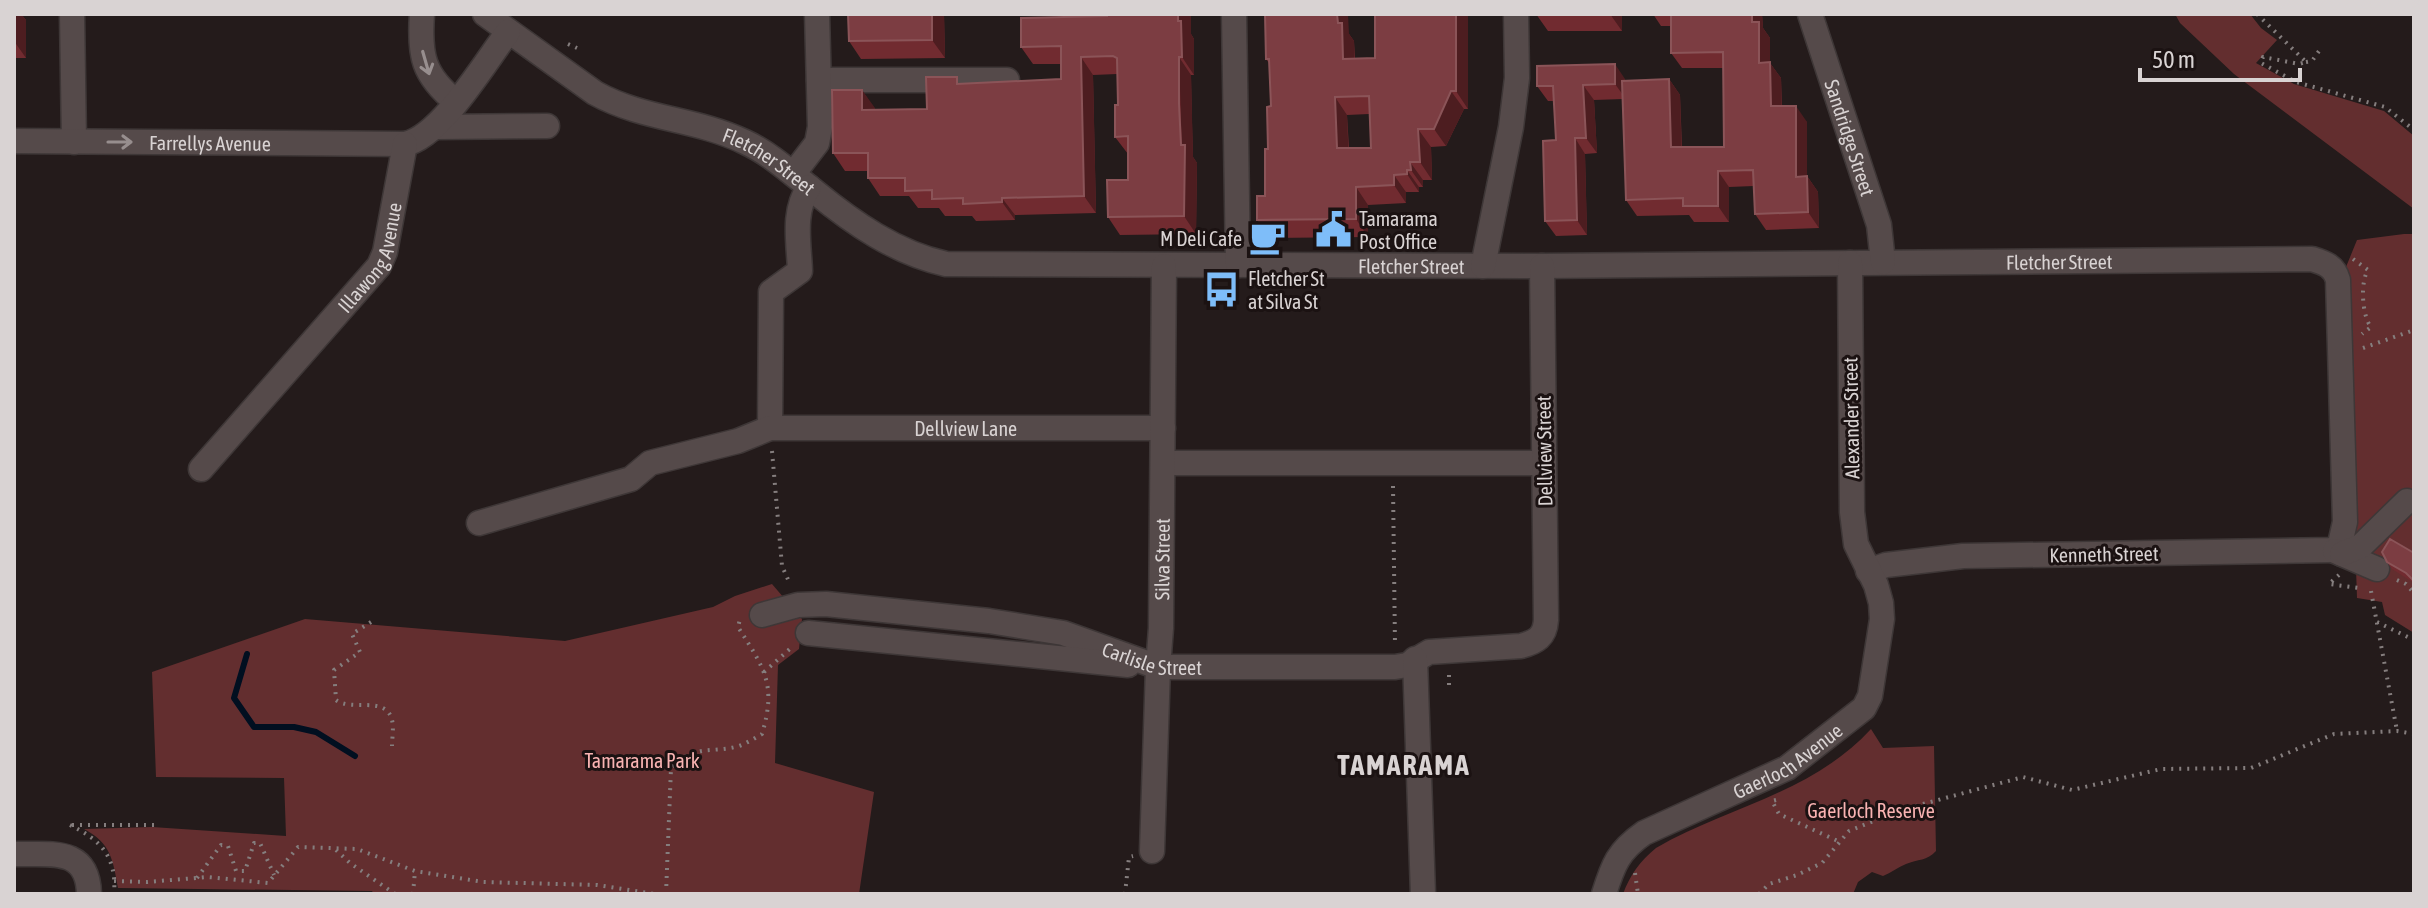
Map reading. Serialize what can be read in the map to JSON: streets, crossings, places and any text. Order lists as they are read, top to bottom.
{
  "streets": {
    "street": [
      "Sandridge Street",
      "Farrellys Avenue",
      "Fletcher Street",
      "Illawong Avenue",
      "Alexander Street",
      "Dellview Lane",
      "Dellview Street",
      "Kenneth Street",
      "Silva Street",
      "Carlisle Street",
      "Gaerloch Avenue"
    ]
  },
  "crossings": [
    ["Sandridge Street", "Fletcher Street"],
    ["Farrellys Avenue", "Illawong Avenue"],
    ["Fletcher Street", "Alexander Street"],
    ["Fletcher Street", "Dellview Street"],
    ["Fletcher Street", "Silva Street"],
    ["Alexander Street", "Kenneth Street"],
    ["Alexander Street", "Gaerloch Avenue"],
    ["Dellview Lane", "Silva Street"],
    ["Dellview Street", "Carlisle Street"],
    ["Kenneth Street", "Gaerloch Avenue"],
    ["Silva Street", "Carlisle Street"]
  ],
  "one_way": ["Farrellys Avenue"],
  "districts": ["TAMARAMA"],
  "parks": ["Tamarama Park", "Gaerloch Reserve"],
  "places": {
    "public building": ["Tamarama Post Office"],
    "cafe": ["M Deli Cafe"],
    "bus stop": ["Fletcher St at Silva St"]
  },
  "scale_bar": "50 m"
}
